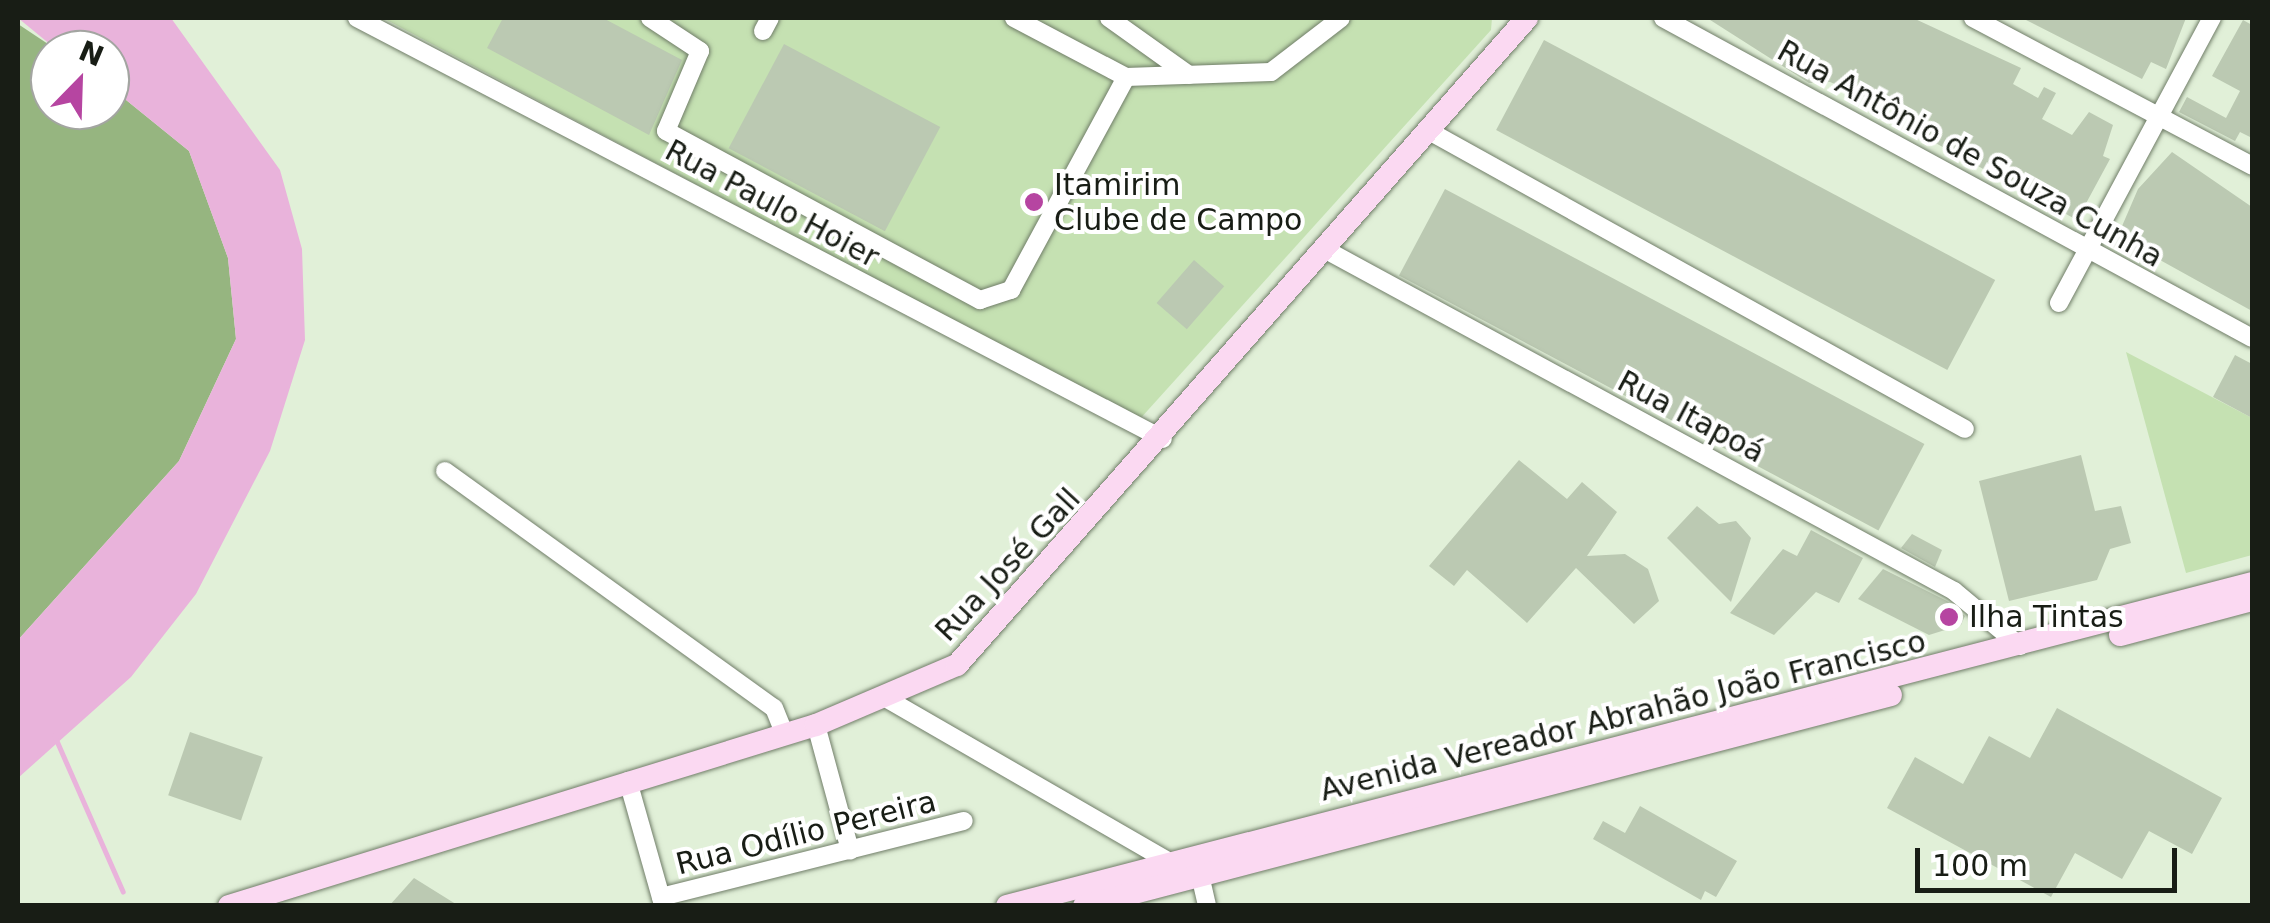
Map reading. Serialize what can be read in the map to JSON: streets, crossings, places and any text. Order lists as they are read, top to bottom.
{
  "streets": {
    "main road": ["Rua José Gall", "Avenida Vereador Abrahão João Francisco"],
    "street": [
      "Rua Antônio de Souza Cunha",
      "Rua Paulo Hoier",
      "Rua Itapoá",
      "Rua Odílio Pereira"
    ]
  },
  "crossings": [
    ["Rua Paulo Hoier", "Rua José Gall"],
    ["Rua Itapoá", "Rua José Gall"],
    ["Rua Itapoá", "Avenida Vereador Abrahão João Francisco"]
  ],
  "places": ["Itamirim Clube de Campo", "Ilha Tintas"],
  "scale_bar": "100 m",
  "north": "top right"
}
